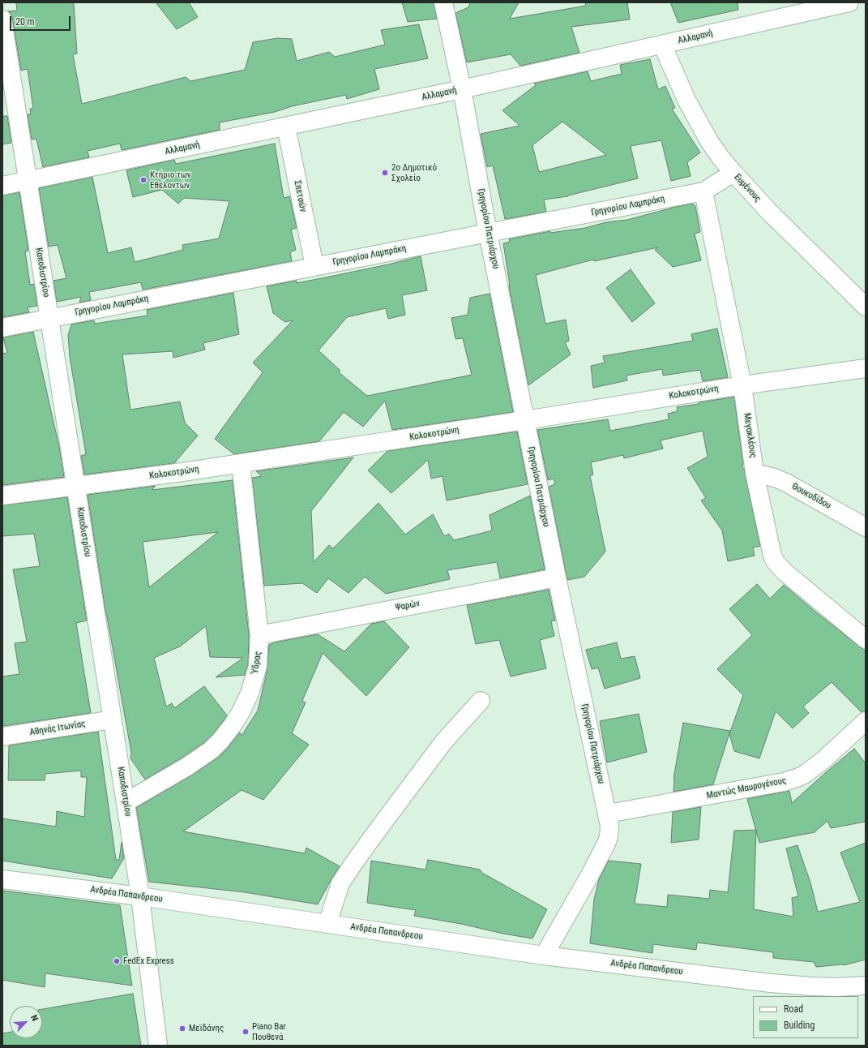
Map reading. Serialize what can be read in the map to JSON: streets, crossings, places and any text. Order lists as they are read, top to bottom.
{
  "streets": {
    "street": [
      "Αλλαμανή",
      "Ευμένους",
      "Σπετσών",
      "Γρηγορίου Λαμπράκη",
      "Γρηγορίου Πατριάρχου",
      "Καποδιστρίου",
      "Κολοκοτρώνη",
      "Μεγακλέους",
      "Θουκυδίδου",
      "Ψαρών",
      "Ύδρας",
      "Αθηνάς Ιτωνίας",
      "Μαντώς Μαυρογένους",
      "Ανδρέα Παπανδρεου"
    ]
  },
  "crossings": [
    ["Αλλαμανή", "Ευμένους"],
    ["Αλλαμανή", "Σπετσών"],
    ["Αλλαμανή", "Γρηγορίου Πατριάρχου"],
    ["Αλλαμανή", "Καποδιστρίου"],
    ["Ευμένους", "Γρηγορίου Λαμπράκη"],
    ["Σπετσών", "Γρηγορίου Λαμπράκη"],
    ["Γρηγορίου Λαμπράκη", "Γρηγορίου Πατριάρχου"],
    ["Γρηγορίου Λαμπράκη", "Καποδιστρίου"],
    ["Γρηγορίου Λαμπράκη", "Μεγακλέους"],
    ["Γρηγορίου Πατριάρχου", "Κολοκοτρώνη"],
    ["Γρηγορίου Πατριάρχου", "Ψαρών"],
    ["Γρηγορίου Πατριάρχου", "Μαντώς Μαυρογένους"],
    ["Γρηγορίου Πατριάρχου", "Ανδρέα Παπανδρεου"],
    ["Καποδιστρίου", "Κολοκοτρώνη"],
    ["Καποδιστρίου", "Ύδρας"],
    ["Καποδιστρίου", "Αθηνάς Ιτωνίας"],
    ["Καποδιστρίου", "Ανδρέα Παπανδρεου"],
    ["Κολοκοτρώνη", "Μεγακλέους"],
    ["Κολοκοτρώνη", "Ύδρας"],
    ["Μεγακλέους", "Θουκυδίδου"],
    ["Ψαρών", "Ύδρας"]
  ],
  "places": [
    "2ο Δημοτικό Σχολείο",
    "Κτήριο των Εθελοντών",
    "FedEx Express",
    "Μεϊδάνης",
    "Piano Bar Πουθενά"
  ],
  "legend": ["Road", "Building"],
  "scale_bar": "20 m",
  "north": "top right"
}
